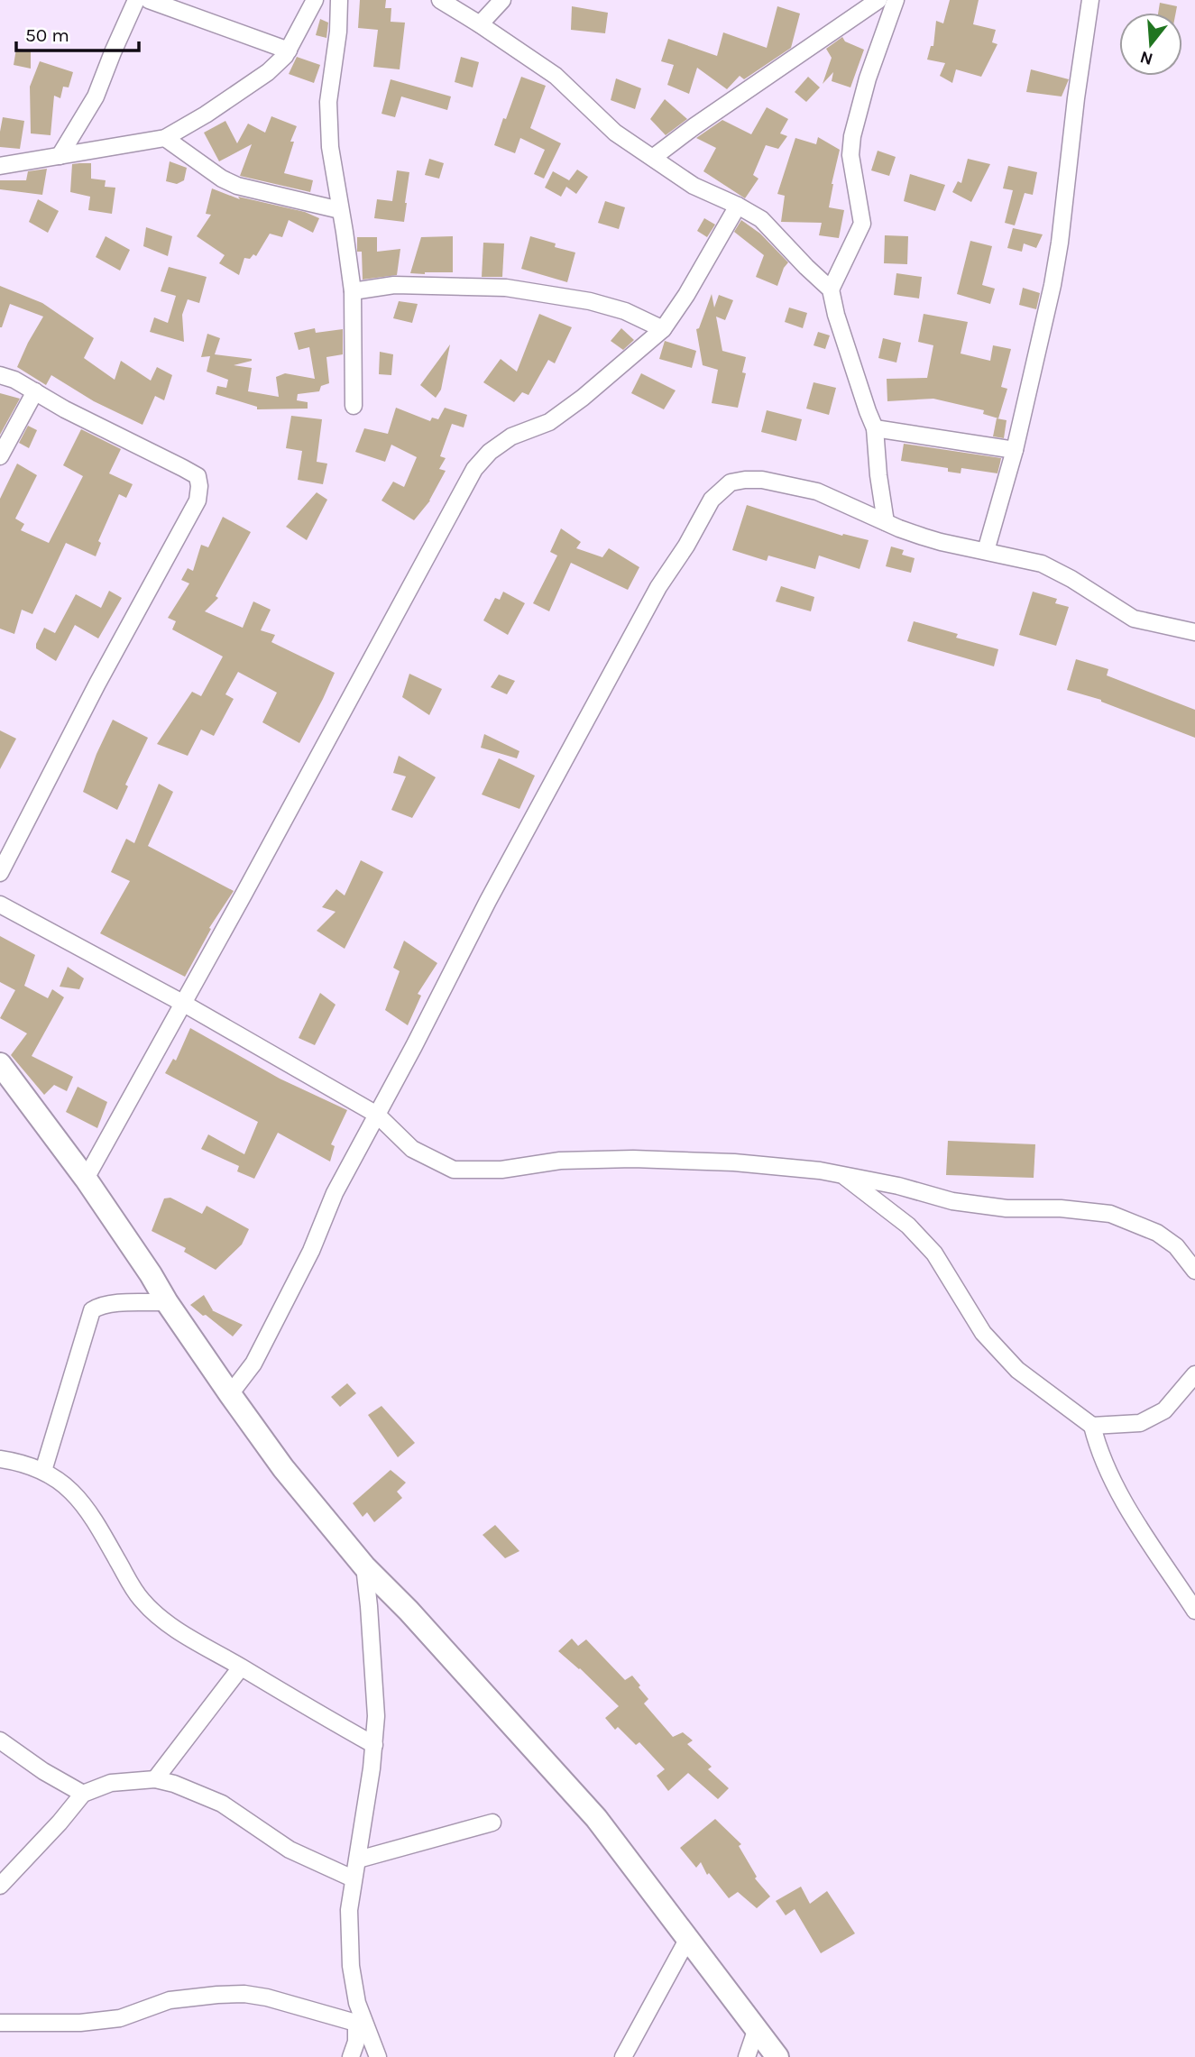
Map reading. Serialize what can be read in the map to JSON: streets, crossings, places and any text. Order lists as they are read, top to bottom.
{
  "scale_bar": "50 m",
  "north": "bottom"
}
